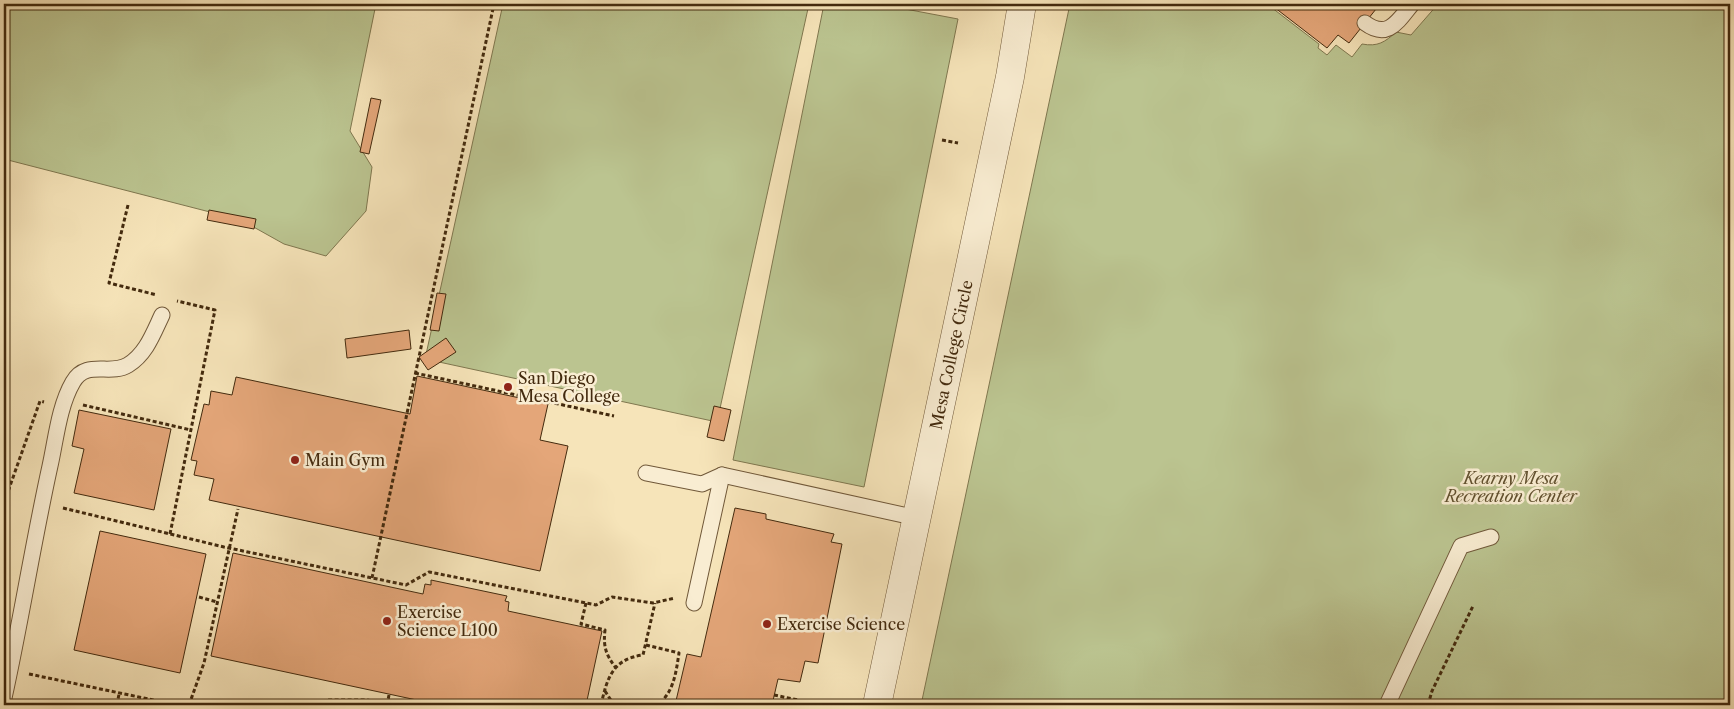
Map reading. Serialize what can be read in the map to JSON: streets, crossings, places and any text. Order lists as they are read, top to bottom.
{
  "streets": {
    "street": ["Mesa College Circle"]
  },
  "parks": ["Kearny Mesa Recreation Center"],
  "places": [
    "San Diego Mesa College",
    "Main Gym",
    "Exercise Science L100",
    "Exercise Science"
  ]
}
